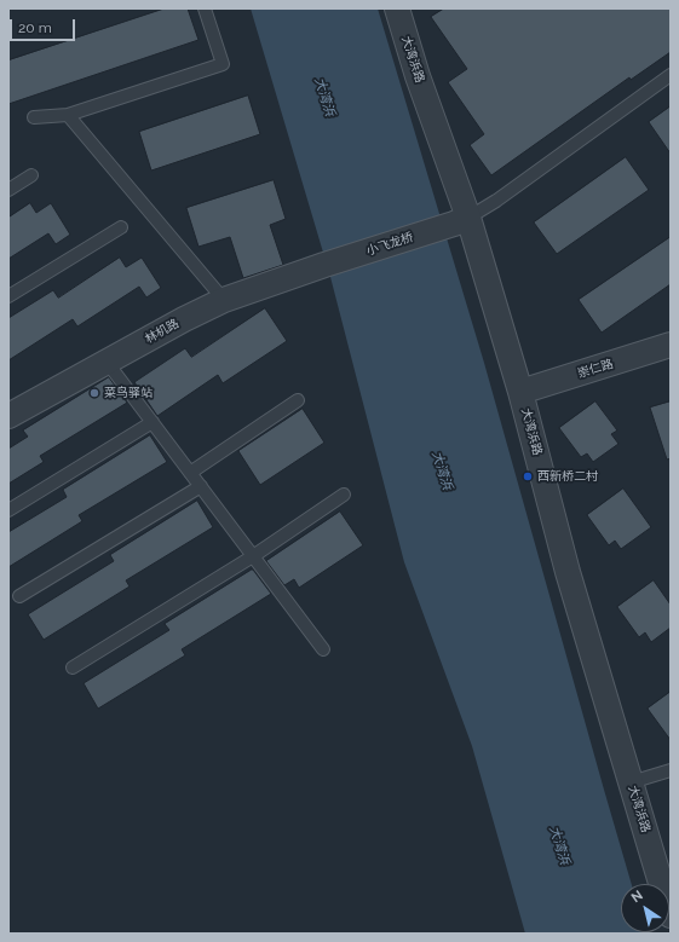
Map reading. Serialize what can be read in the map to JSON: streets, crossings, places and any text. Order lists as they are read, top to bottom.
{
  "streets": {
    "street": [
      "大湾浜路",
      "小飞龙桥",
      "林机路",
      "崇仁路"
    ]
  },
  "crossings": [
    ["大湾浜路", "小飞龙桥"],
    ["大湾浜路", "崇仁路"],
    ["小飞龙桥", "林机路"]
  ],
  "water": ["大湾浜"],
  "places": ["菜鸟驿站", "西新桥二村"],
  "scale_bar": "20 m",
  "north": "top left"
}
